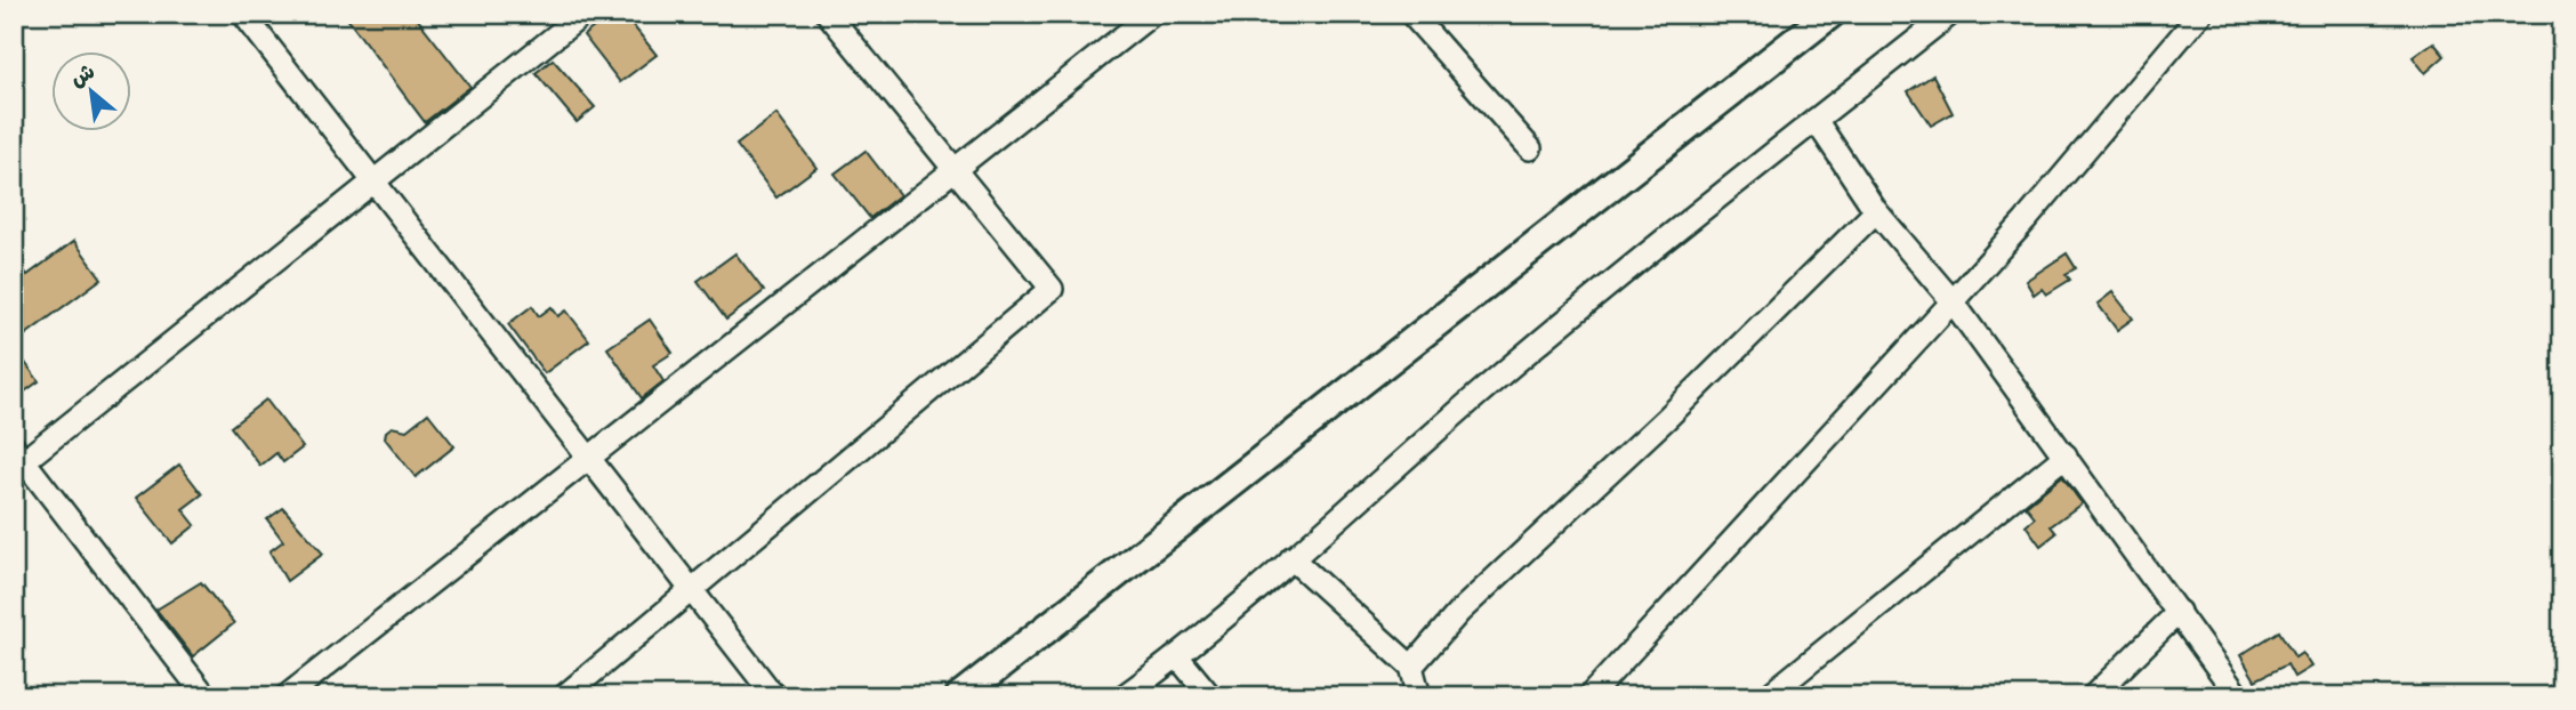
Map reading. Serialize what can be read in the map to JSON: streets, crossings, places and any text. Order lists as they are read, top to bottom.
{
  "north": "top left"
}
